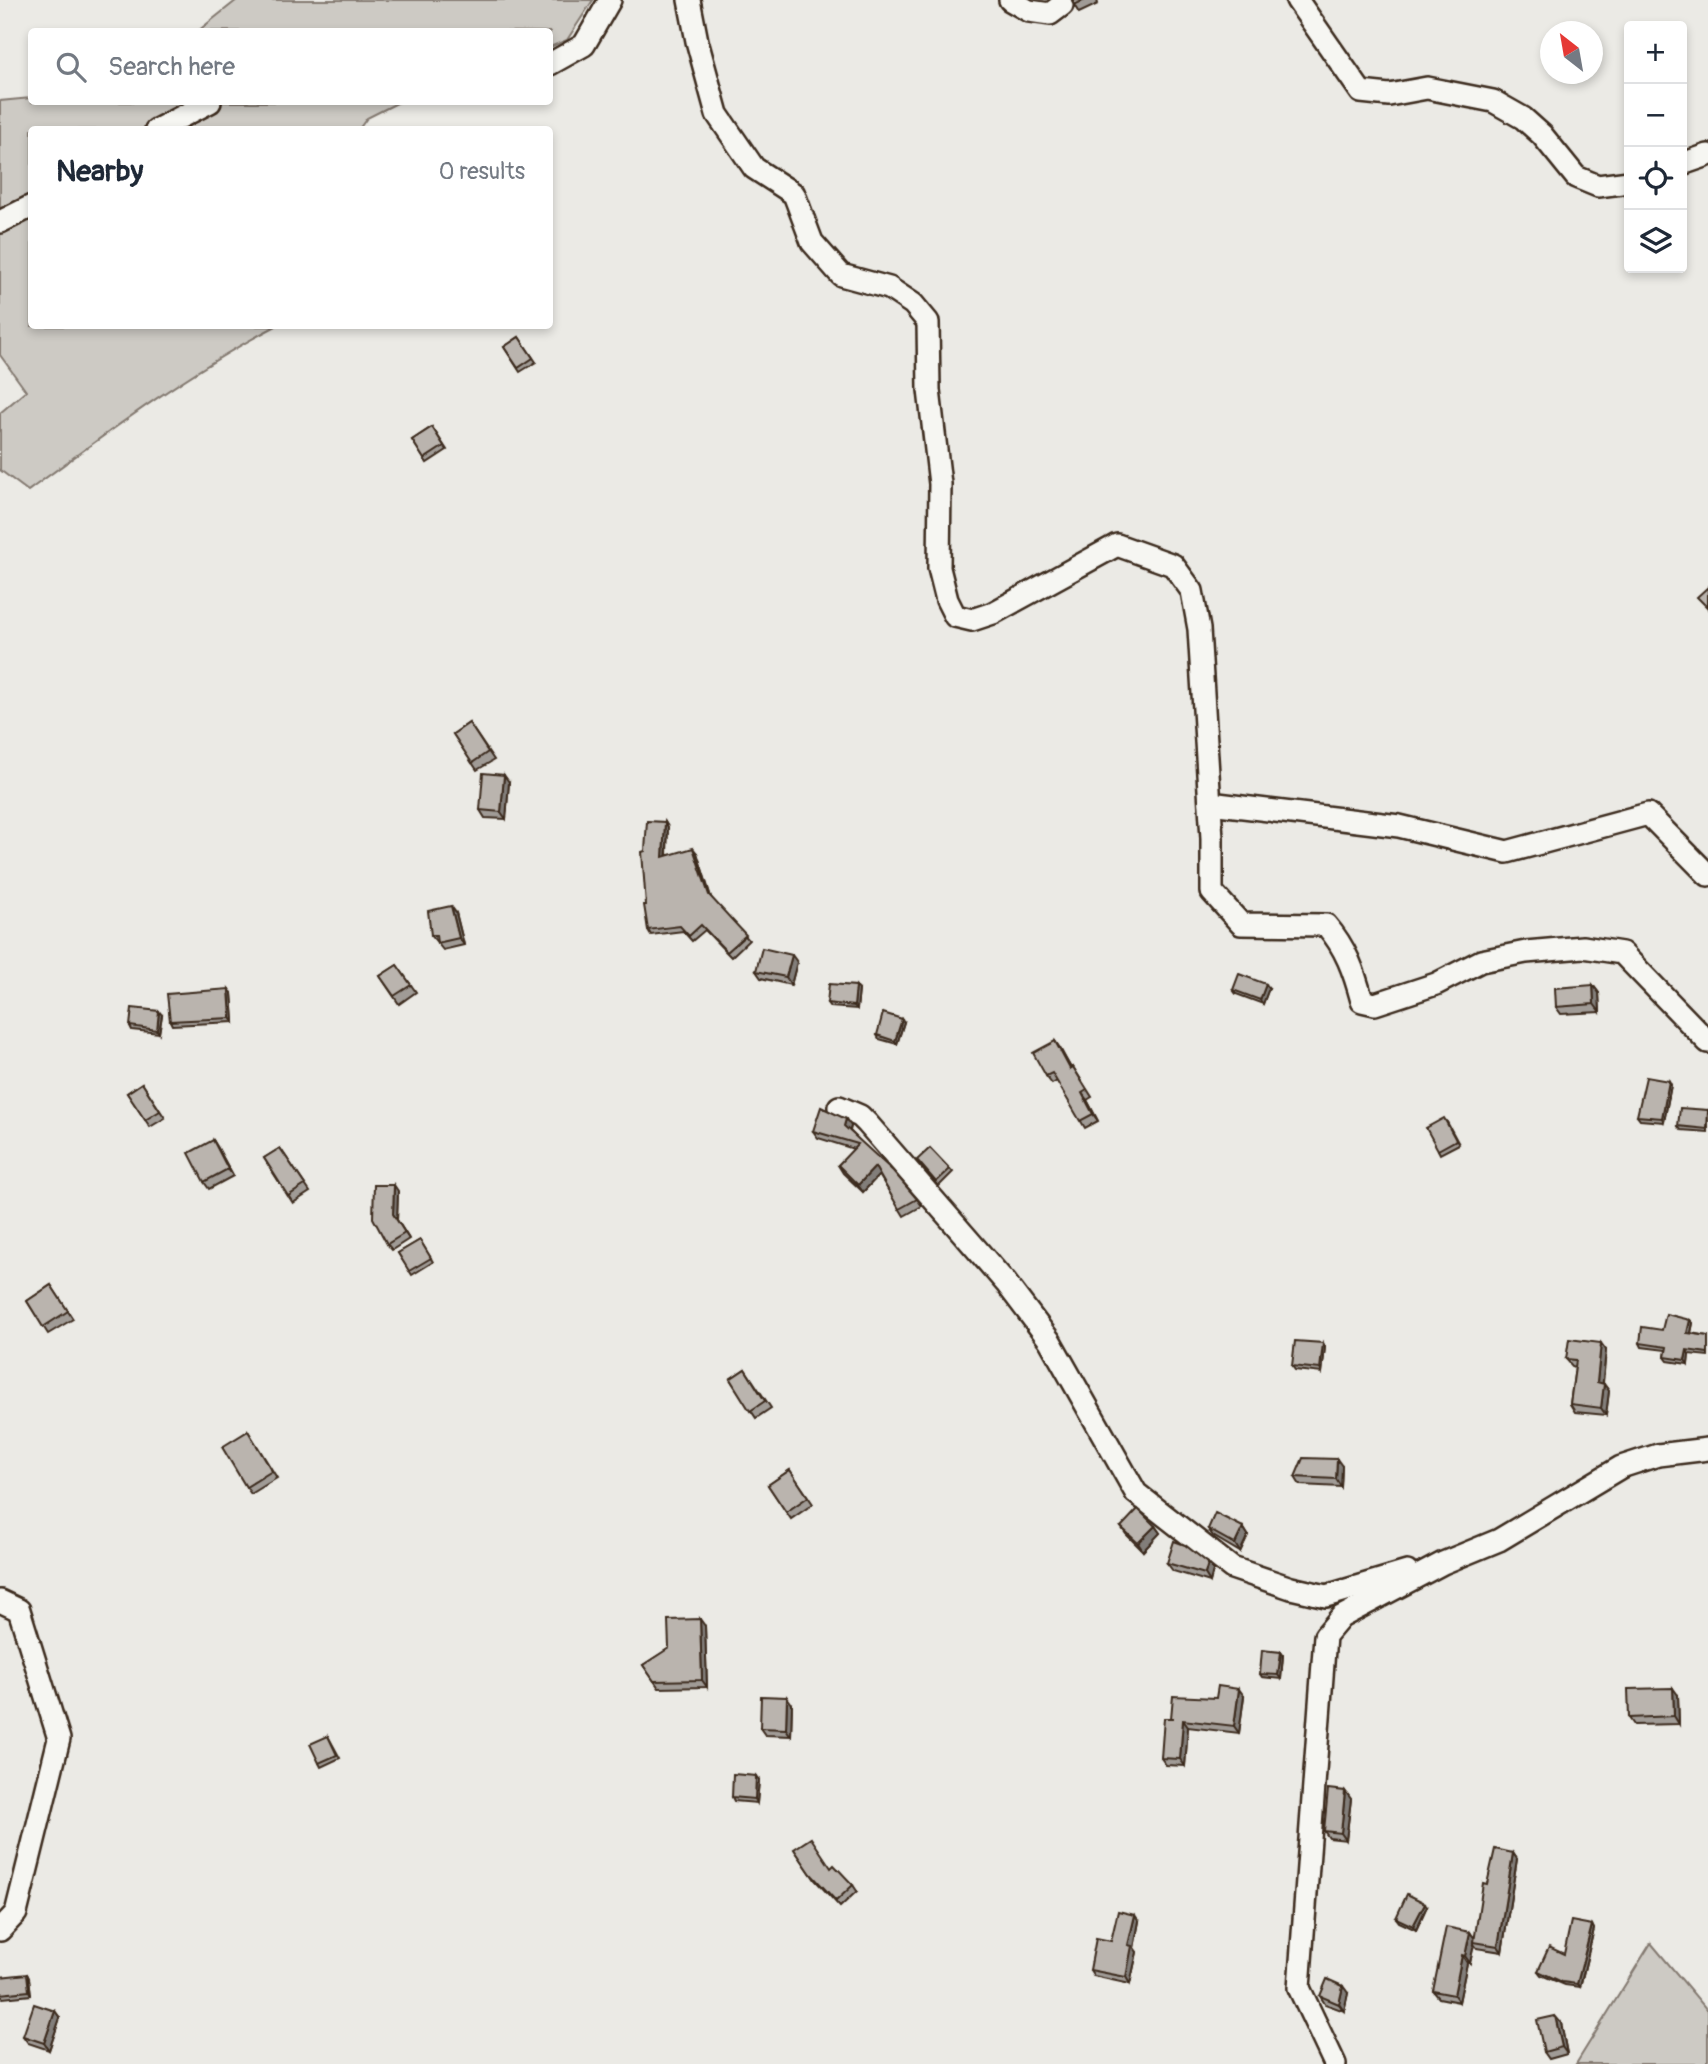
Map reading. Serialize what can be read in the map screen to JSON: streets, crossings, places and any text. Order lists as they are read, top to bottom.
{
  "north": "top left",
  "page": {
    "map_buttons": ["+", "−"],
    "search": "Search here",
    "heading": ["Nearby", "0 results"]
  }
}
